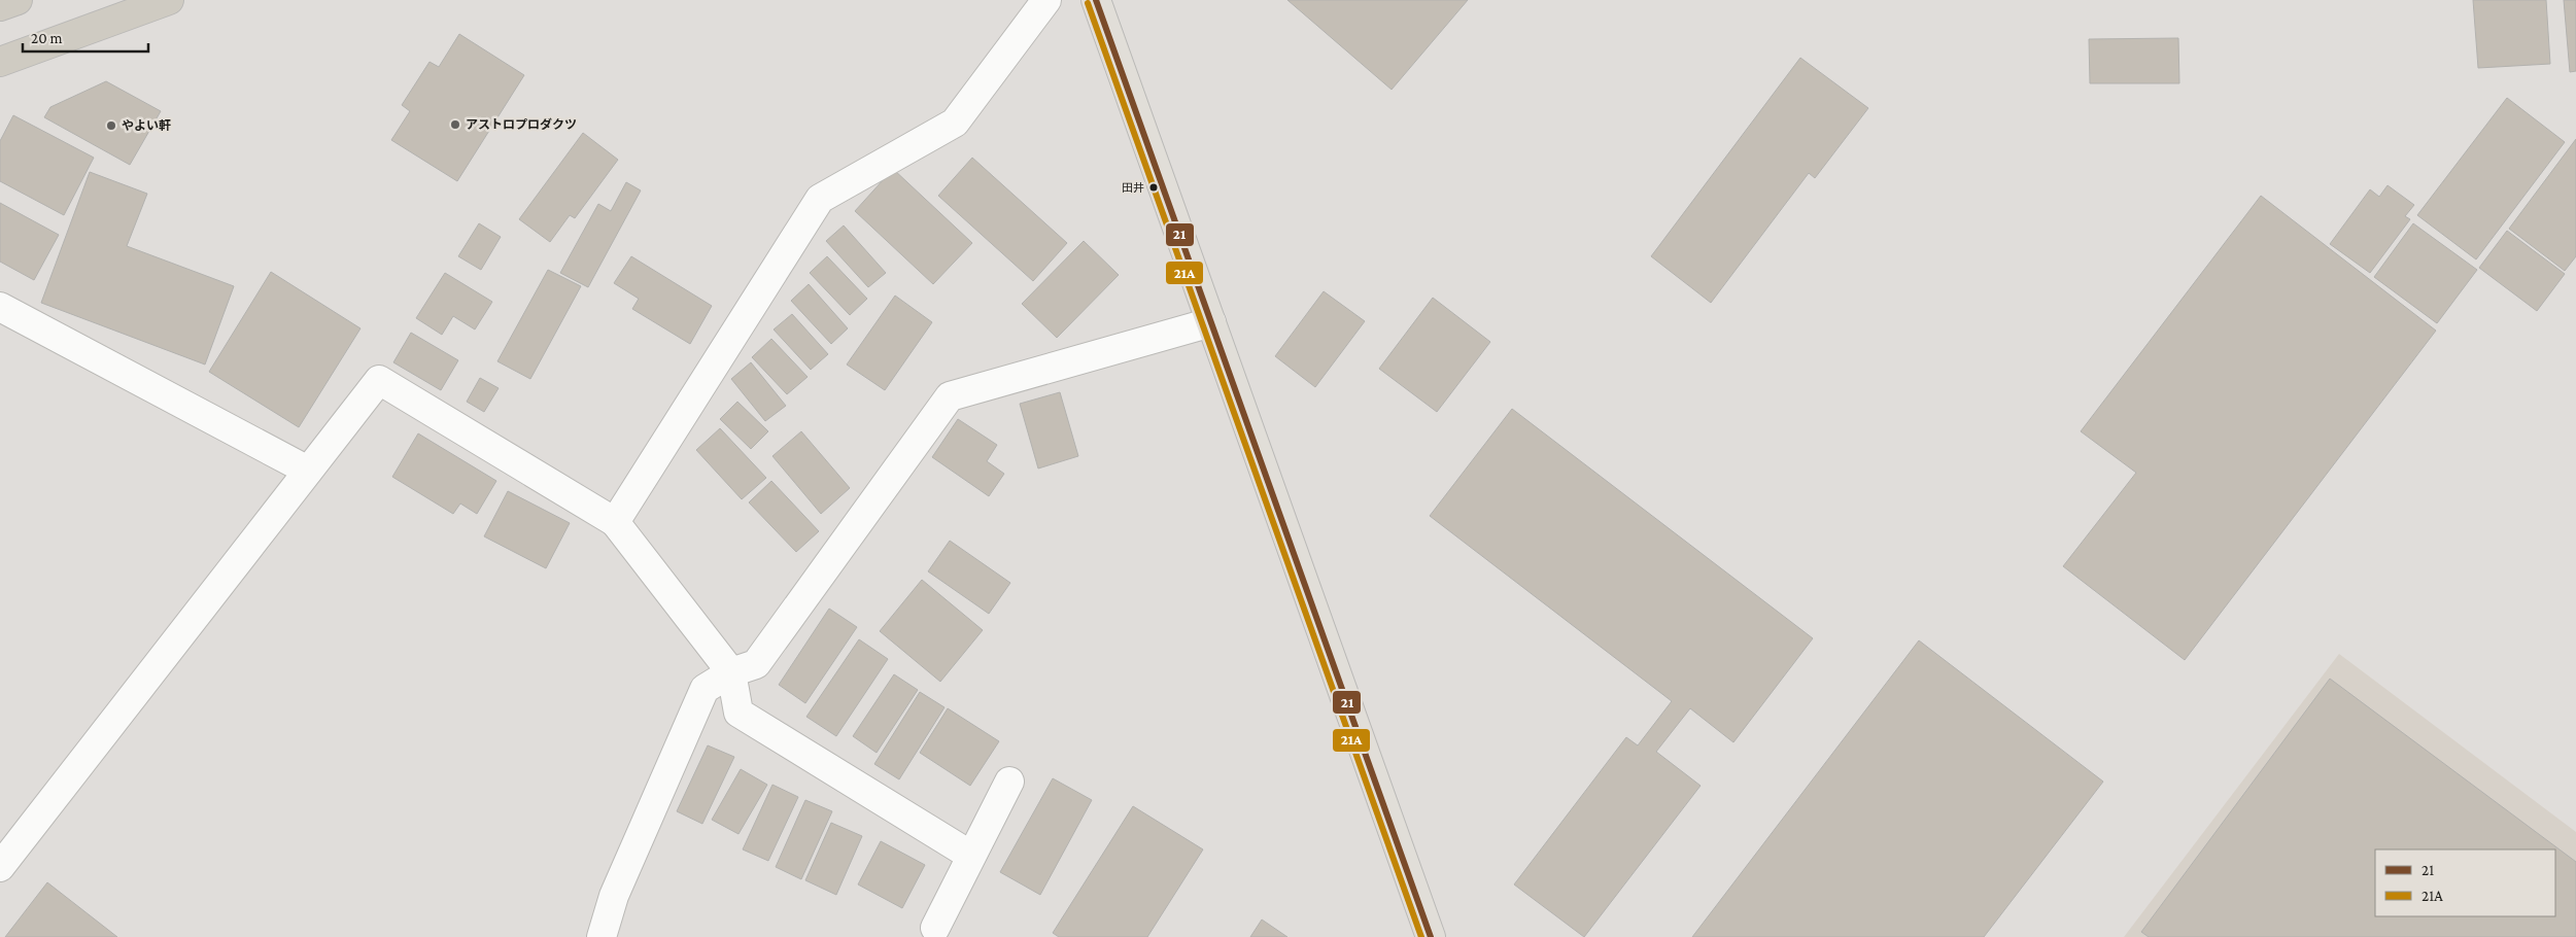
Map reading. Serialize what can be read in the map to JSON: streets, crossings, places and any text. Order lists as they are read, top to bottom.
{
  "places": ["アストロプロダクツ", "やよい軒", "田井"],
  "lines": ["transit line 21", "transit line 21A"],
  "legend": ["21", "21A"],
  "scale_bar": "20 m"
}
